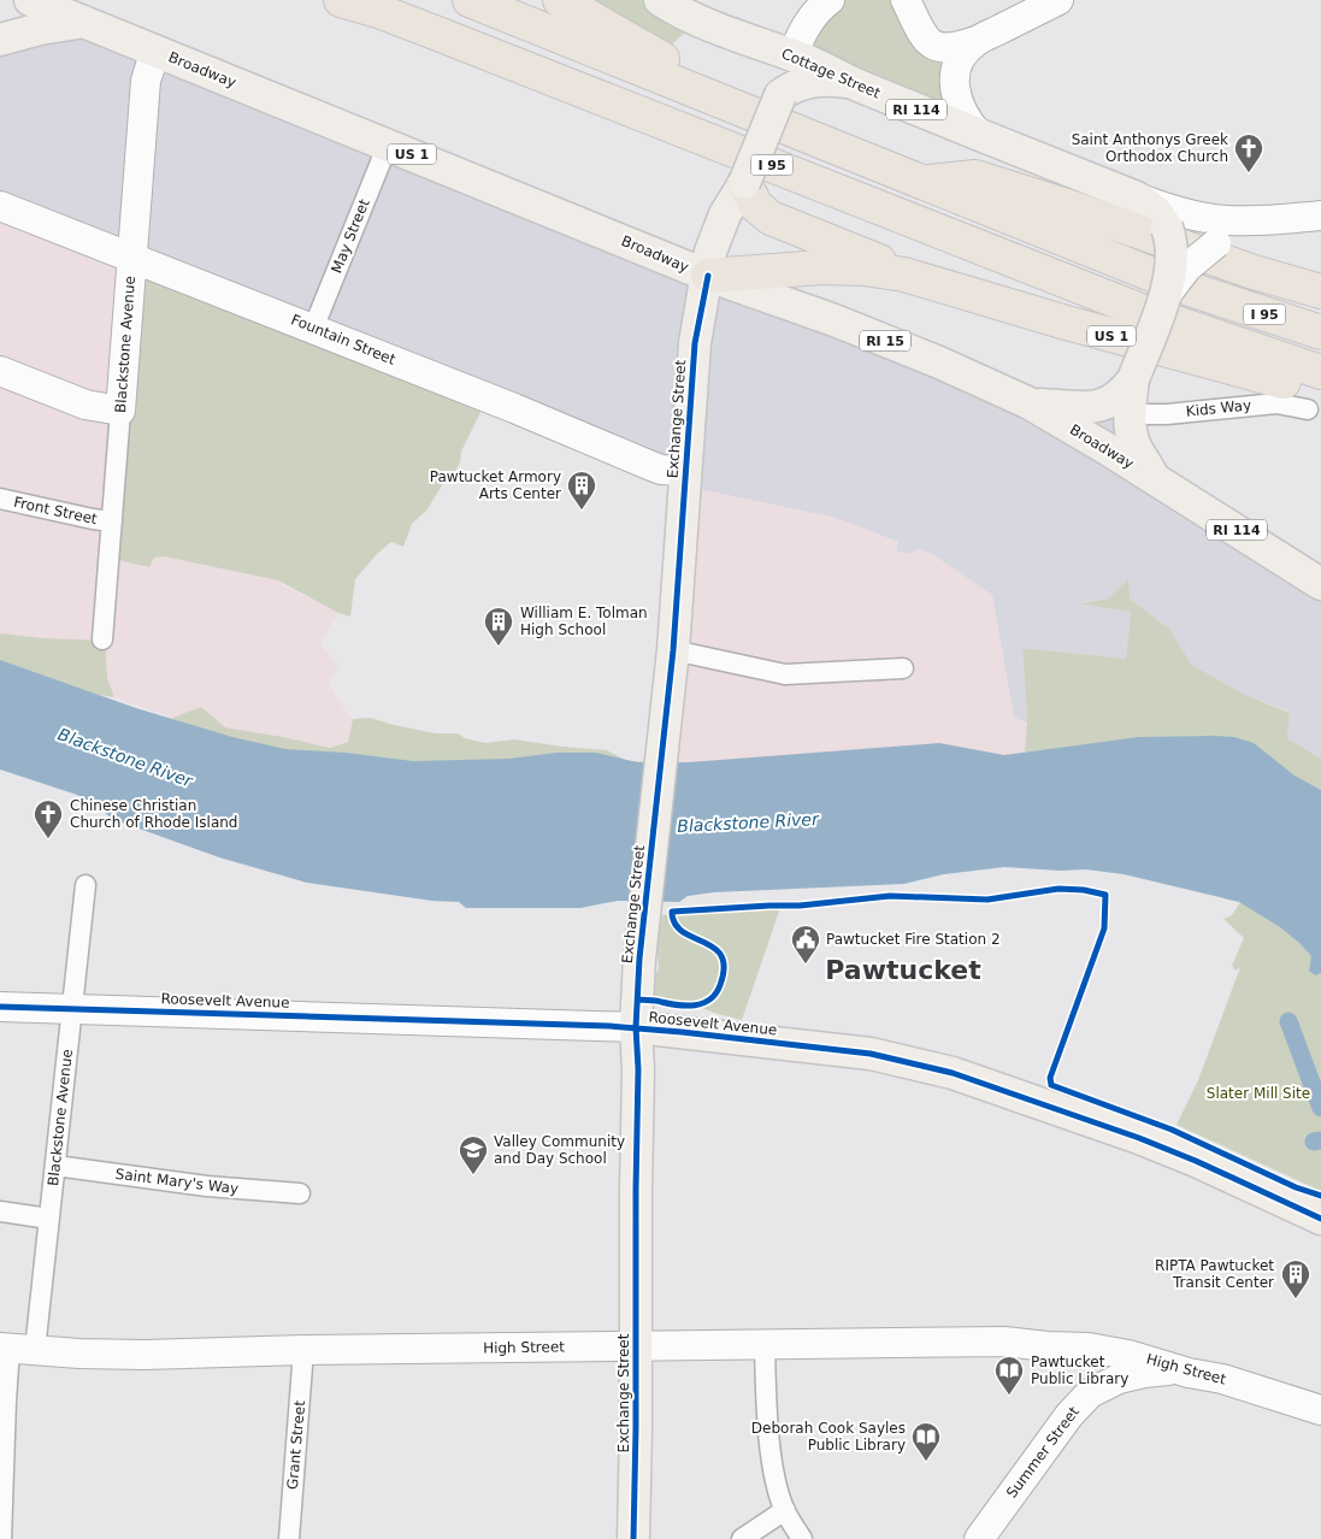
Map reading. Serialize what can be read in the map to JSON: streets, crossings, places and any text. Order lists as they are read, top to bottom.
{
  "streets": {
    "highway": ["US 1", "I 95"],
    "main road": [
      "Broadway",
      "Cottage Street",
      "RI 114",
      "Fountain Street",
      "RI 15",
      "Blackstone Avenue",
      "Exchange Street",
      "Roosevelt Avenue",
      "High Street",
      "Summer Street"
    ],
    "street": [
      "May Street",
      "Kids Way",
      "Front Street",
      "Saint Mary's Way",
      "Grant Street"
    ]
  },
  "crossings": [
    ["Broadway", "US 1"],
    ["Broadway", "May Street"],
    ["Broadway", "Blackstone Avenue"],
    ["Broadway", "Exchange Street"],
    ["Cottage Street", "Exchange Street"],
    ["US 1", "Kids Way"],
    ["US 1", "Exchange Street"],
    ["May Street", "Fountain Street"],
    ["Fountain Street", "Blackstone Avenue"],
    ["Fountain Street", "Exchange Street"],
    ["Blackstone Avenue", "Front Street"],
    ["Blackstone Avenue", "Roosevelt Avenue"],
    ["Blackstone Avenue", "Saint Mary's Way"],
    ["Blackstone Avenue", "High Street"],
    ["Exchange Street", "Roosevelt Avenue"],
    ["Exchange Street", "High Street"],
    ["High Street", "Grant Street"],
    ["High Street", "Summer Street"]
  ],
  "districts": ["Pawtucket"],
  "water": ["Blackstone River"],
  "parks": ["Slater Mill Site"],
  "places": {
    "church": ["Saint Anthonys Greek Orthodox Church", "Chinese Christian Church of Rhode Island"],
    "building": ["Pawtucket Armory Arts Center", "William E. Tolman High School", "RIPTA Pawtucket Transit Center"],
    "public building": ["Pawtucket Fire Station 2"],
    "school or university": ["Valley Community and Day School"],
    "library": ["Pawtucket Public Library", "Deborah Cook Sayles Public Library"]
  }
}
